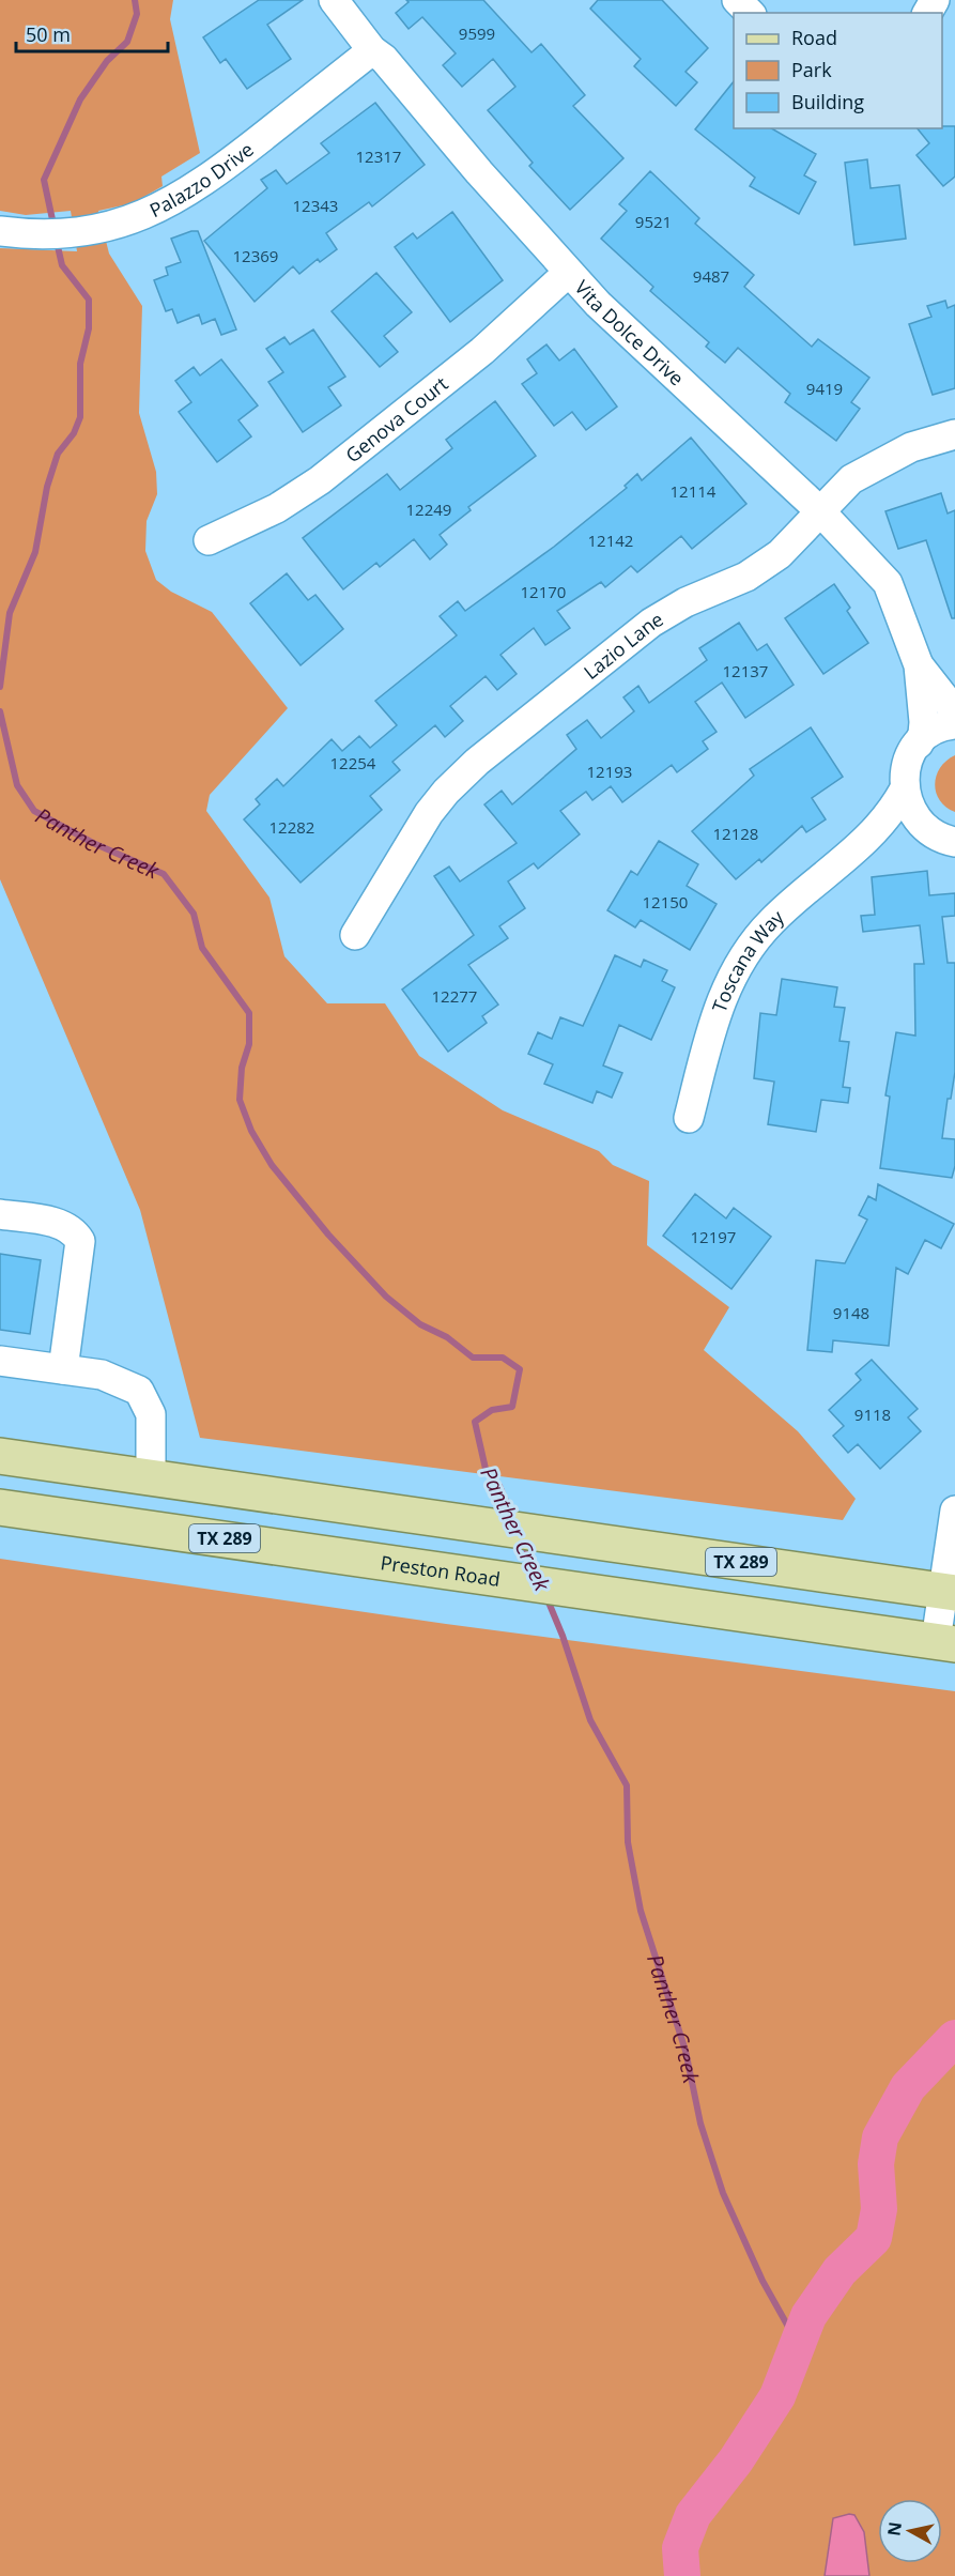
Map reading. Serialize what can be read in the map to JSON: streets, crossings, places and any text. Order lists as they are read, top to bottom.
{
  "streets": {
    "main road": ["TX 289", "Preston Road"],
    "street": [
      "Palazzo Drive",
      "Vita Dolce Drive",
      "Genova Court",
      "Lazio Lane",
      "Toscana Way"
    ]
  },
  "crossings": [
    ["Palazzo Drive", "Vita Dolce Drive"],
    ["Vita Dolce Drive", "Genova Court"],
    ["Vita Dolce Drive", "Lazio Lane"],
    ["Vita Dolce Drive", "Toscana Way"]
  ],
  "water": ["Panther Creek"],
  "house_numbers": [
    "9599",
    "12317",
    "12343",
    "9521",
    "12369",
    "9487",
    "9419",
    "12114",
    "12249",
    "12142",
    "12170",
    "12137",
    "12254",
    "12193",
    "12282",
    "12128",
    "12150",
    "12277",
    "12197",
    "9148",
    "9118"
  ],
  "legend": ["Road", "Park", "Building"],
  "scale_bar": "50 m",
  "north": "left"
}
